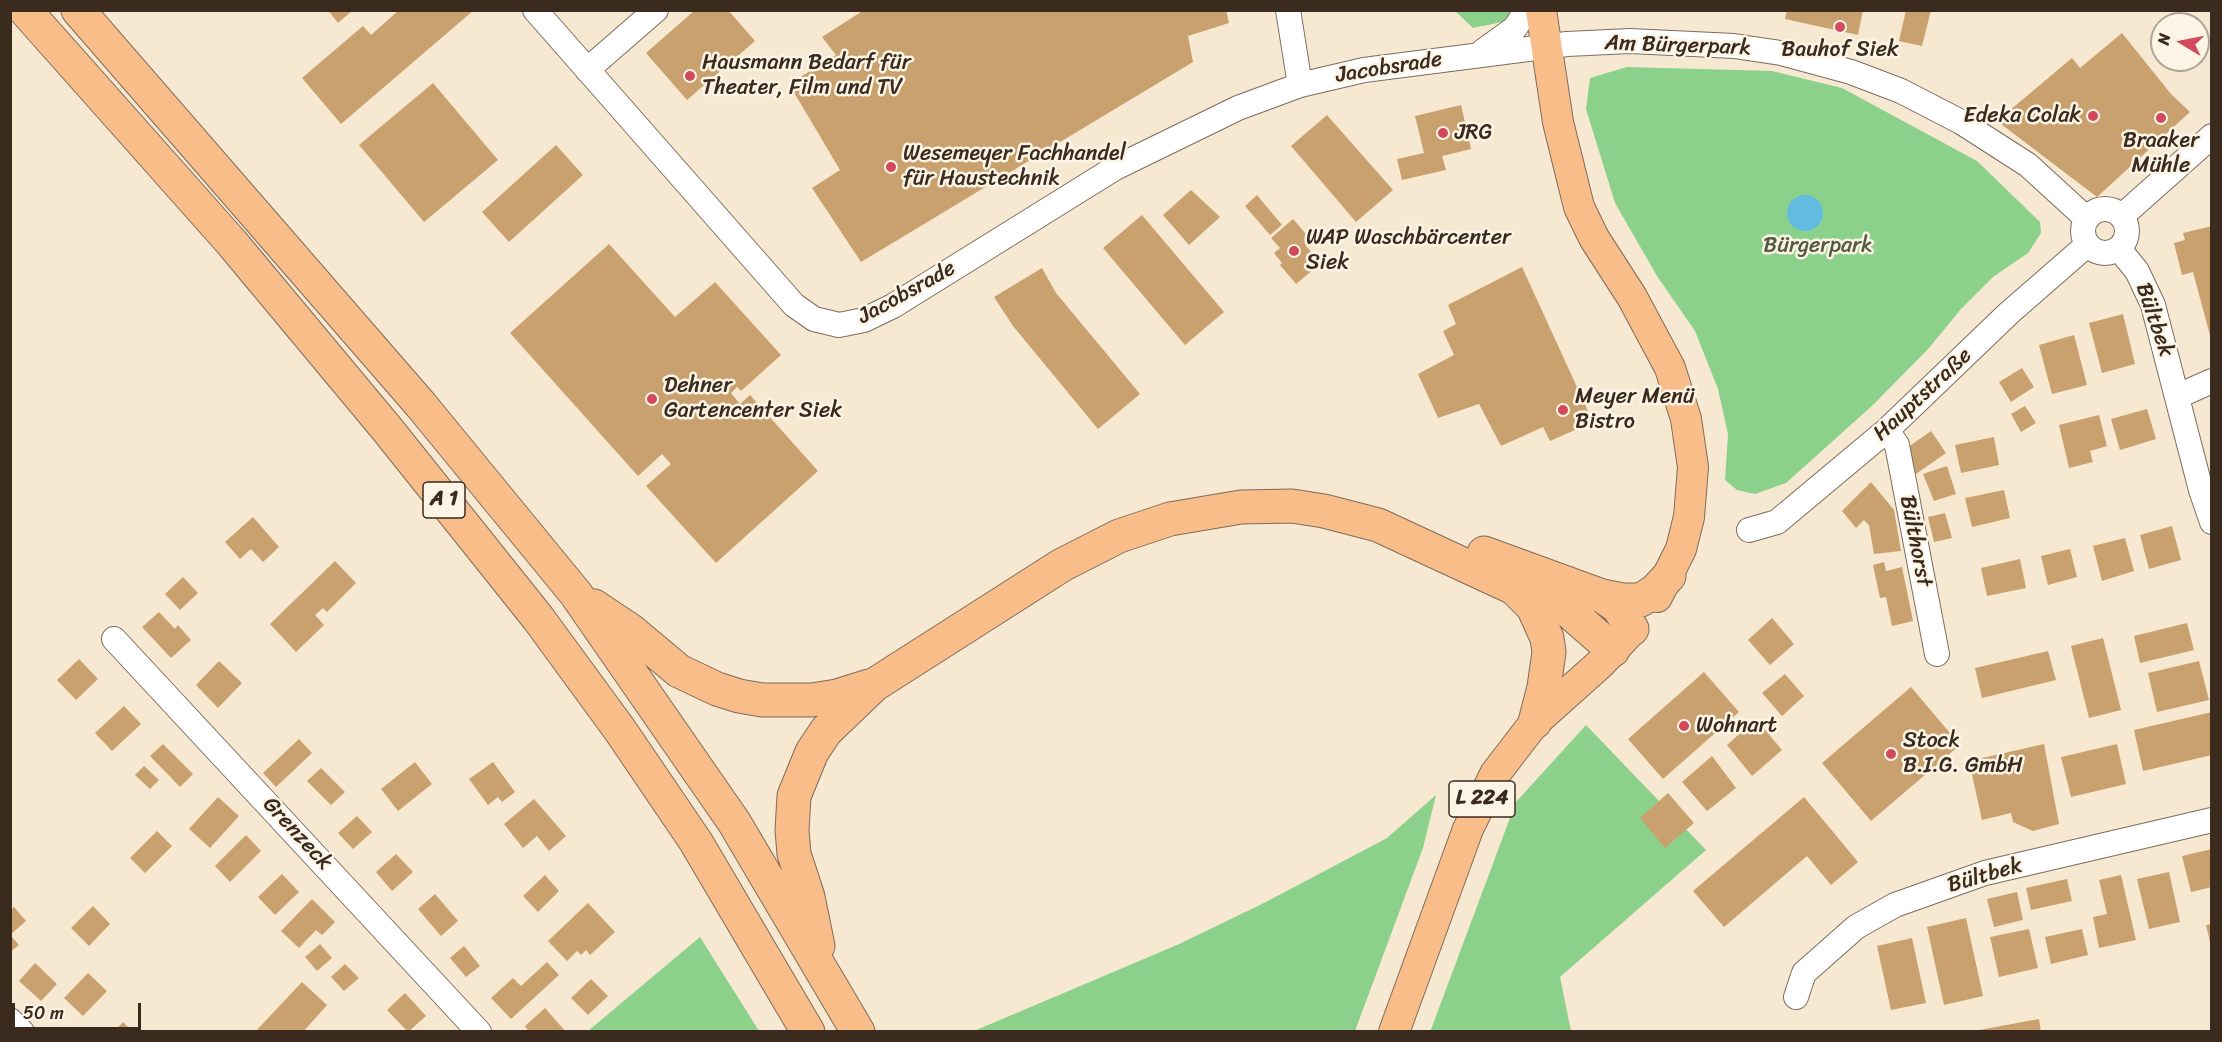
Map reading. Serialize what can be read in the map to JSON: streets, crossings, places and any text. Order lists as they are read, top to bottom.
{
  "streets": {
    "highway": ["A 1"],
    "main road": ["L 224"],
    "street": [
      "Am Bürgerpark",
      "Jacobsrade",
      "Bültbek",
      "Hauptstraße",
      "Bülthorst",
      "Grenzeck"
    ]
  },
  "crossings": [
    ["Am Bürgerpark", "Jacobsrade"],
    ["Am Bürgerpark", "Bültbek"],
    ["Am Bürgerpark", "Hauptstraße"],
    ["Am Bürgerpark", "L 224"],
    ["Jacobsrade", "L 224"],
    ["Bültbek", "Hauptstraße"],
    ["Hauptstraße", "Bülthorst"]
  ],
  "parks": ["Bürgerpark"],
  "places": [
    "Bauhof Siek",
    "Hausmann Bedarf für Theater, Film und TV",
    "Edeka Colak",
    "Braaker Mühle",
    "JRG",
    "Wesemeyer Fachhandel für Haustechnik",
    "WAP Waschbärcenter Siek",
    "Dehner Gartencenter Siek",
    "Meyer Menü Bistro",
    "Wohnart",
    "Stock B.I.G. GmbH"
  ],
  "scale_bar": "50 m",
  "north": "left"
}
